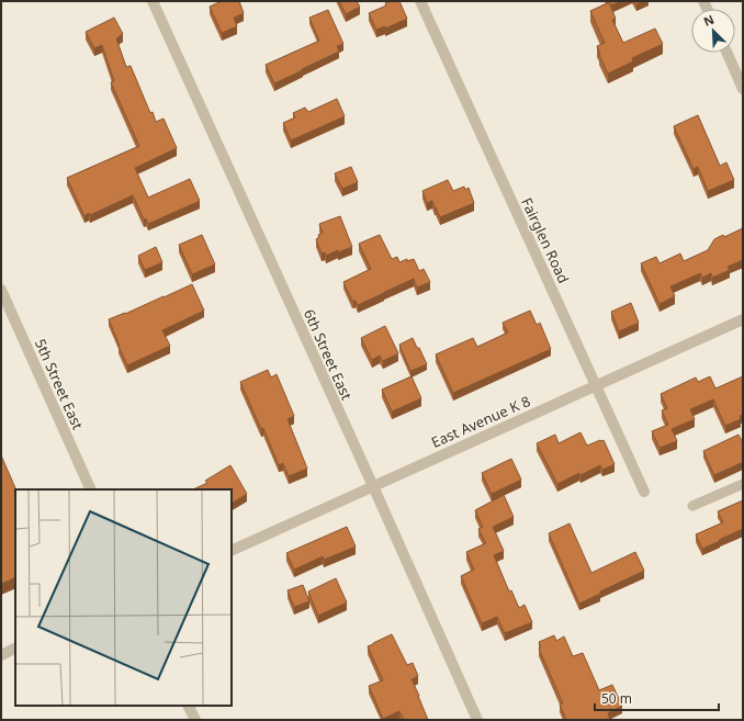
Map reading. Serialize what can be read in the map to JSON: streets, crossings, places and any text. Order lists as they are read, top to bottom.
{
  "streets": {
    "street": [
      "Fairglen Road",
      "6th Street East",
      "5th Street East",
      "East Avenue K 8"
    ]
  },
  "crossings": [
    ["Fairglen Road", "East Avenue K 8"],
    ["6th Street East", "East Avenue K 8"]
  ],
  "scale_bar": "50 m",
  "north": "top left"
}
